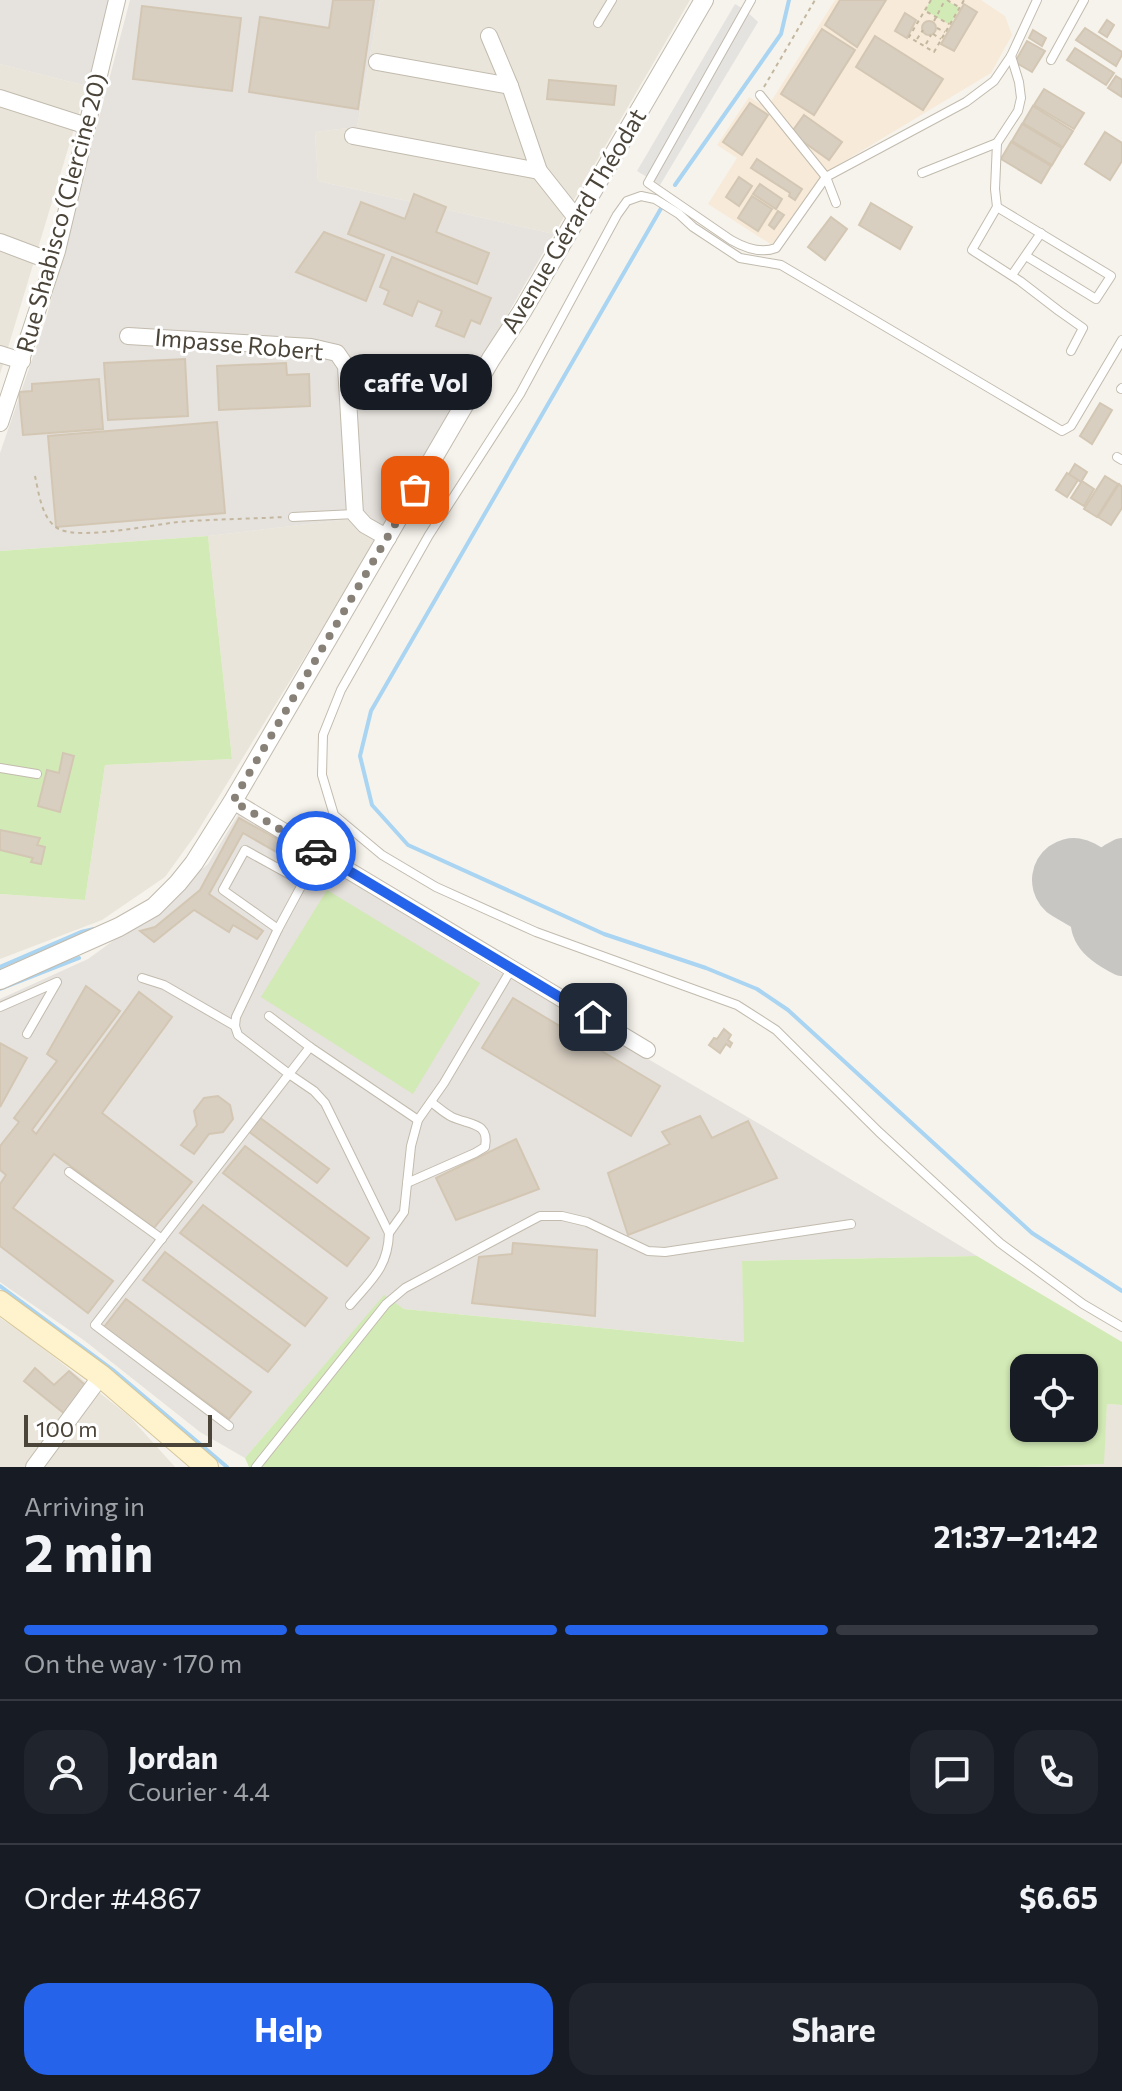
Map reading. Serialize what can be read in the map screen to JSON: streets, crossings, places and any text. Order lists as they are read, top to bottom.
{
  "streets": {
    "street": ["Rue Shabisco (Clercine 20)", "Avenue Gérard Théodat", "Impasse Robert"]
  },
  "places": ["caffe Vol"],
  "scale_bar": "100 m",
  "page": {
    "bubble": "caffe Vol",
    "scale": "100 m",
    "heading": ["2 min", "Arriving in", "21:37–21:42"],
    "panel": [
      "Jordan",
      "Courier · 4.4",
      "Order #4867",
      "$6.65"
    ],
    "bar": "On the way · 170 m",
    "buttons": ["Help", "Share"]
  }
}
